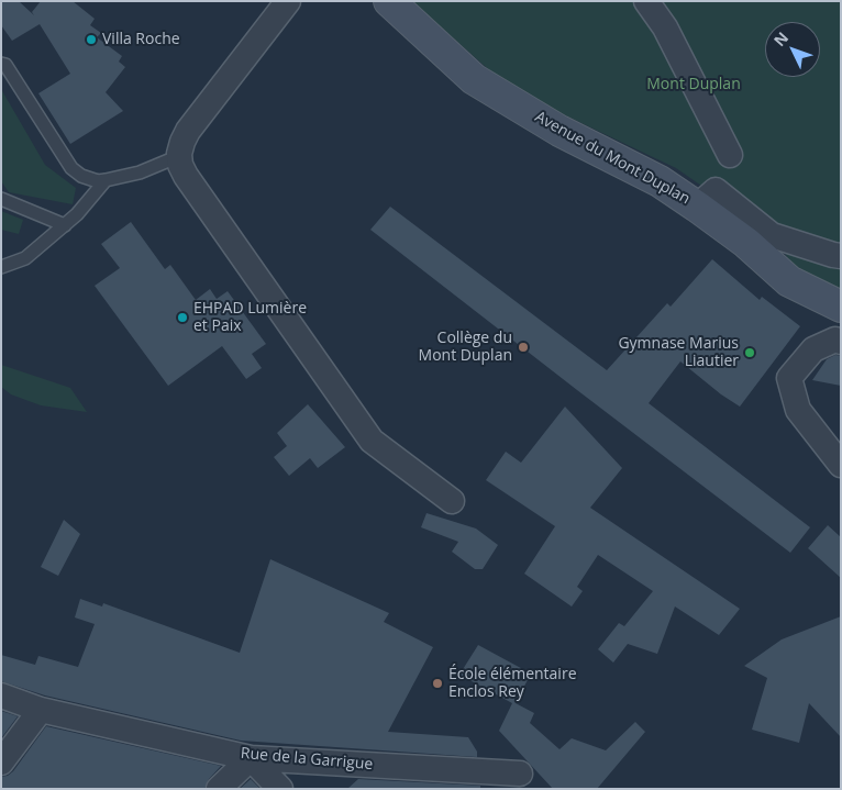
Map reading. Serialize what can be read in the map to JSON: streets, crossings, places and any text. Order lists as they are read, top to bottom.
{
  "streets": {
    "street": ["Avenue du Mont Duplan", "Rue de la Garrigue"]
  },
  "parks": ["Mont Duplan"],
  "places": [
    "Villa Roche",
    "EHPAD Lumière et Paix",
    "Collège du Mont Duplan",
    "Gymnase Marius Liautier",
    "École élémentaire Enclos Rey"
  ],
  "north": "top left"
}
